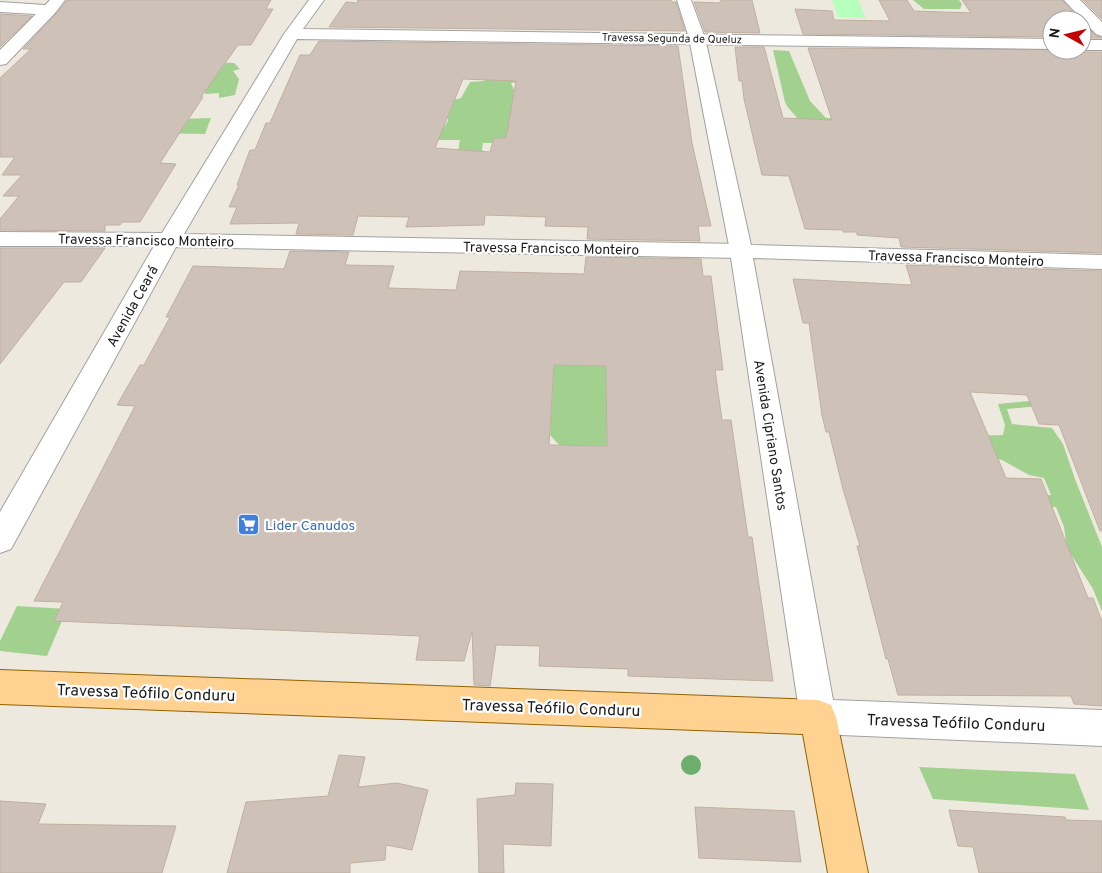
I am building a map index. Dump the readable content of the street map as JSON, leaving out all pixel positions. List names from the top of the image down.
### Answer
{
  "streets": {
    "main road": ["Avenida Cipriano Santos", "Travessa Teófilo Conduru"],
    "street": ["Travessa Segunda de Queluz", "Travessa Francisco Monteiro", "Avenida Ceará"]
  },
  "crossings": [
    ["Travessa Segunda de Queluz", "Avenida Ceará"],
    ["Travessa Segunda de Queluz", "Avenida Cipriano Santos"],
    ["Travessa Francisco Monteiro", "Avenida Ceará"],
    ["Travessa Francisco Monteiro", "Avenida Cipriano Santos"],
    ["Avenida Cipriano Santos", "Travessa Teófilo Conduru"]
  ],
  "places": {
    "supermarket": ["Lider Canudos"]
  },
  "north": "left"
}
